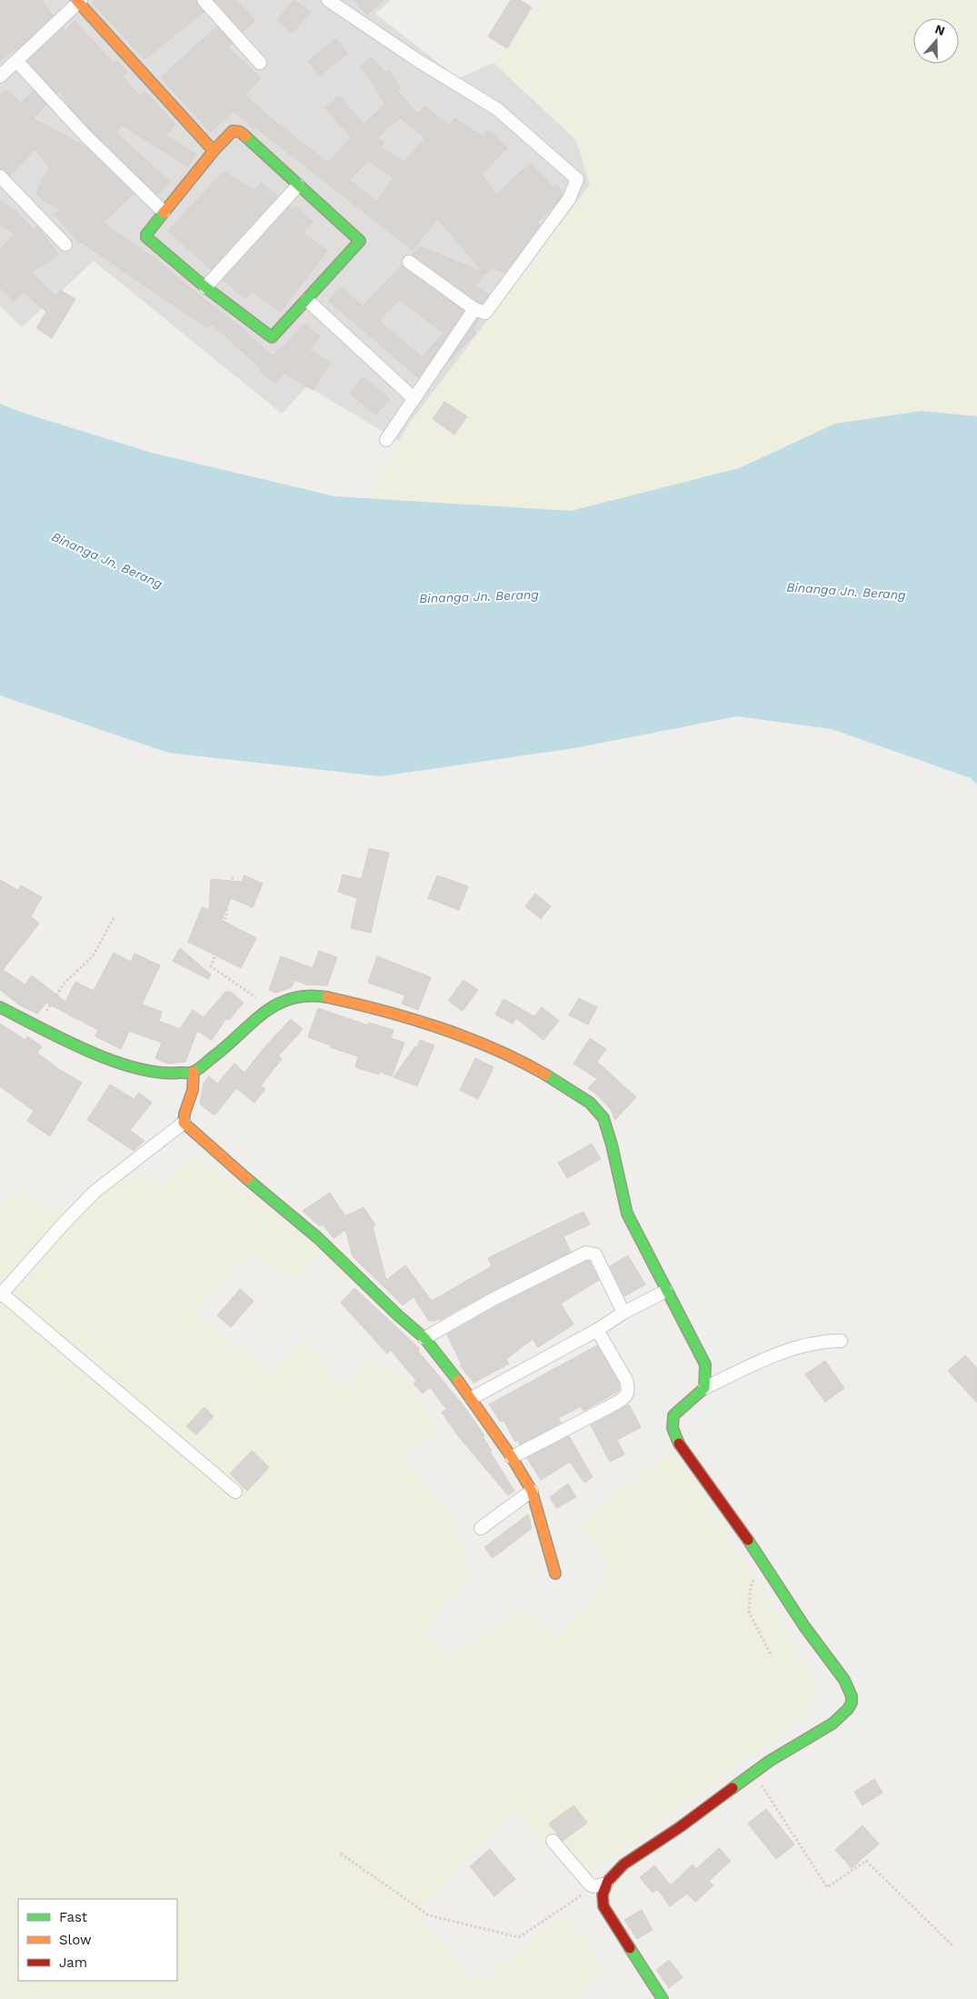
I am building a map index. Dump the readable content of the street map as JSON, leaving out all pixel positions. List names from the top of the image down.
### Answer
{
  "water": ["Binanga Jn. Berang"],
  "legend": ["Fast", "Slow", "Jam"],
  "north": "top"
}
